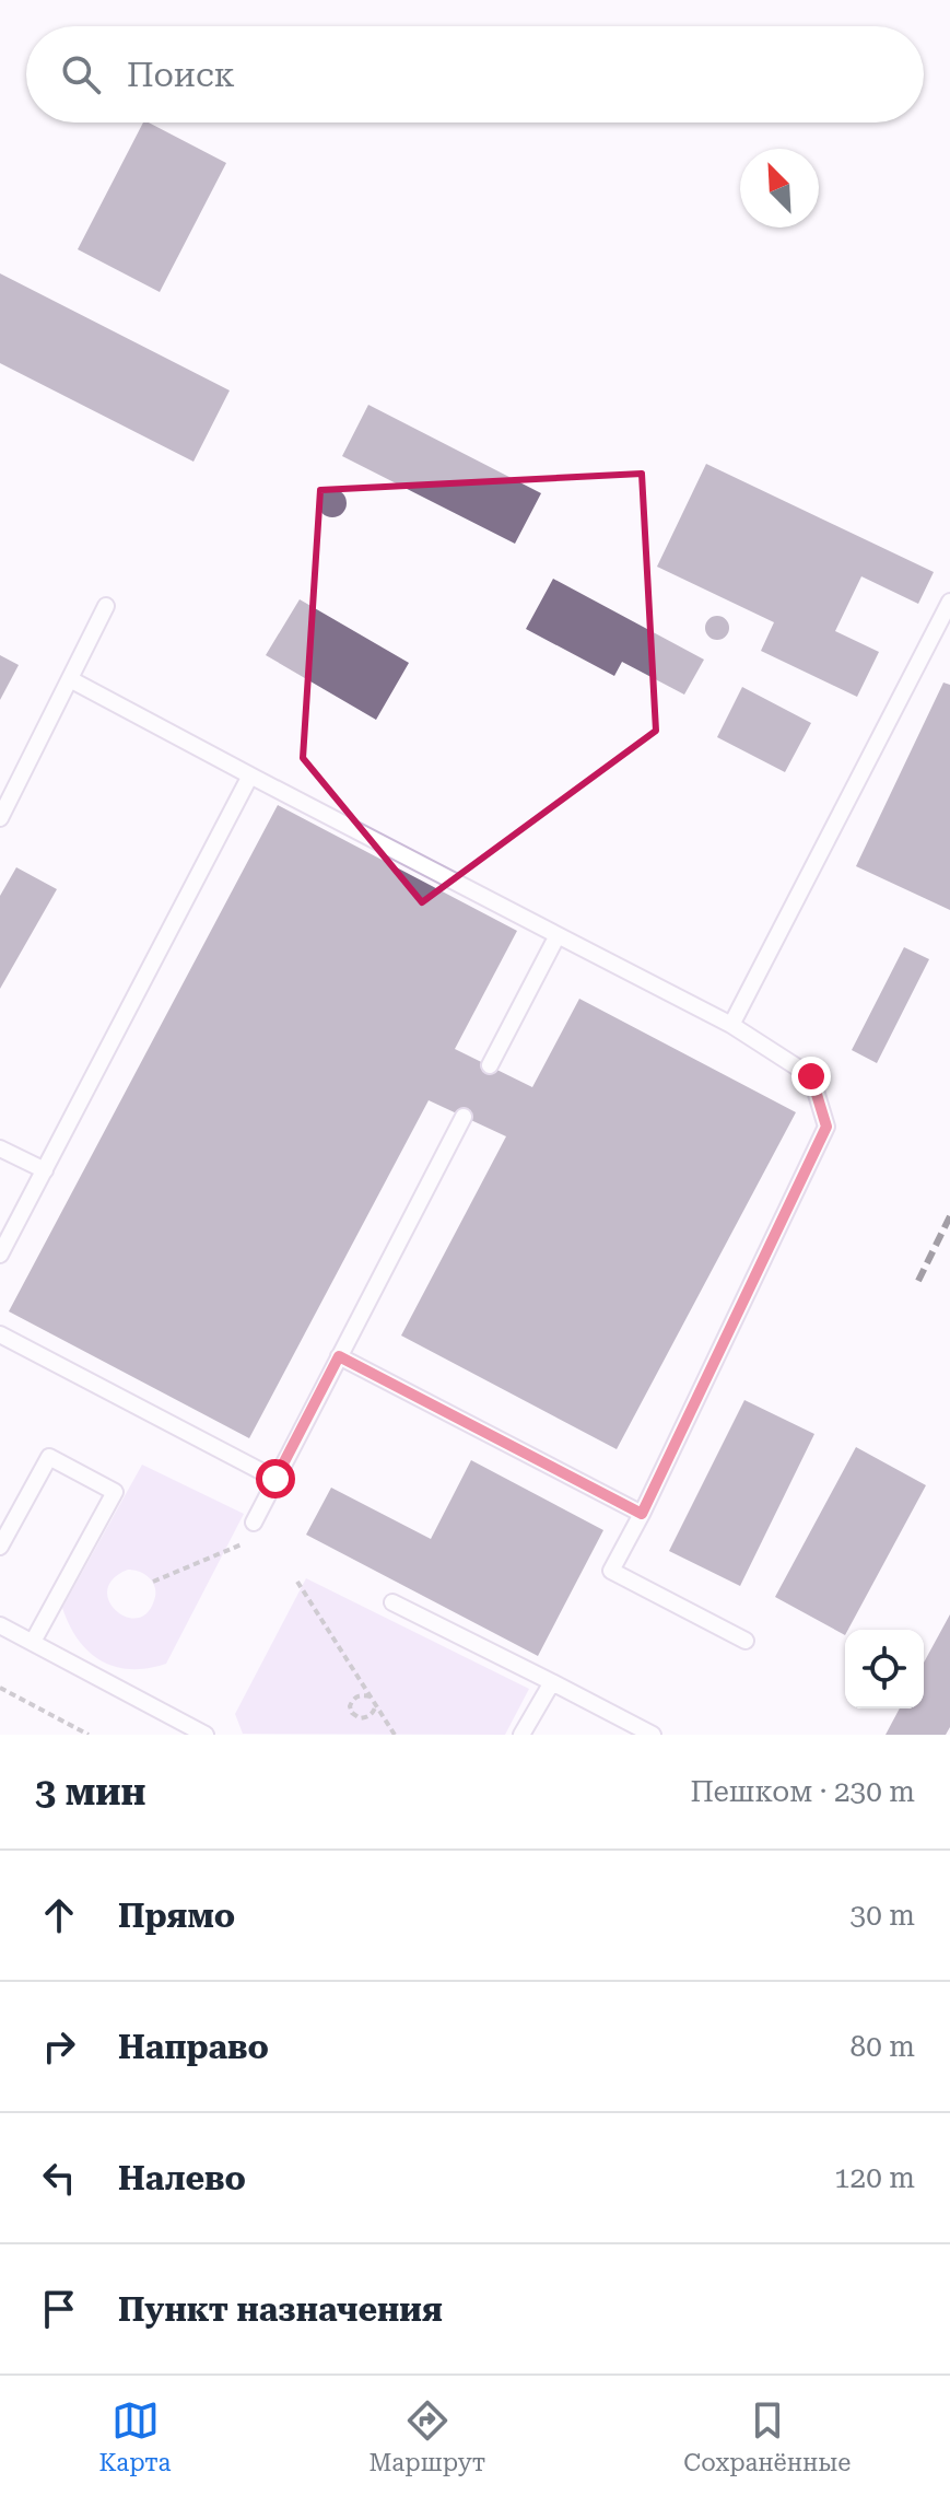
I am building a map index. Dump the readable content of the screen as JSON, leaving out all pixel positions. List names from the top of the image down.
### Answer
{
  "north": "top left",
  "page": {
    "search": "Поиск",
    "heading": ["3 мин", "Пешком · 230 m"],
    "list": [
      ["Прямо", "30 m"],
      ["Направо", "80 m"],
      ["Налево", "120 m"],
      "Пункт назначения"
    ],
    "nav": ["Карта", "Маршрут", "Сохранённые"]
  }
}
